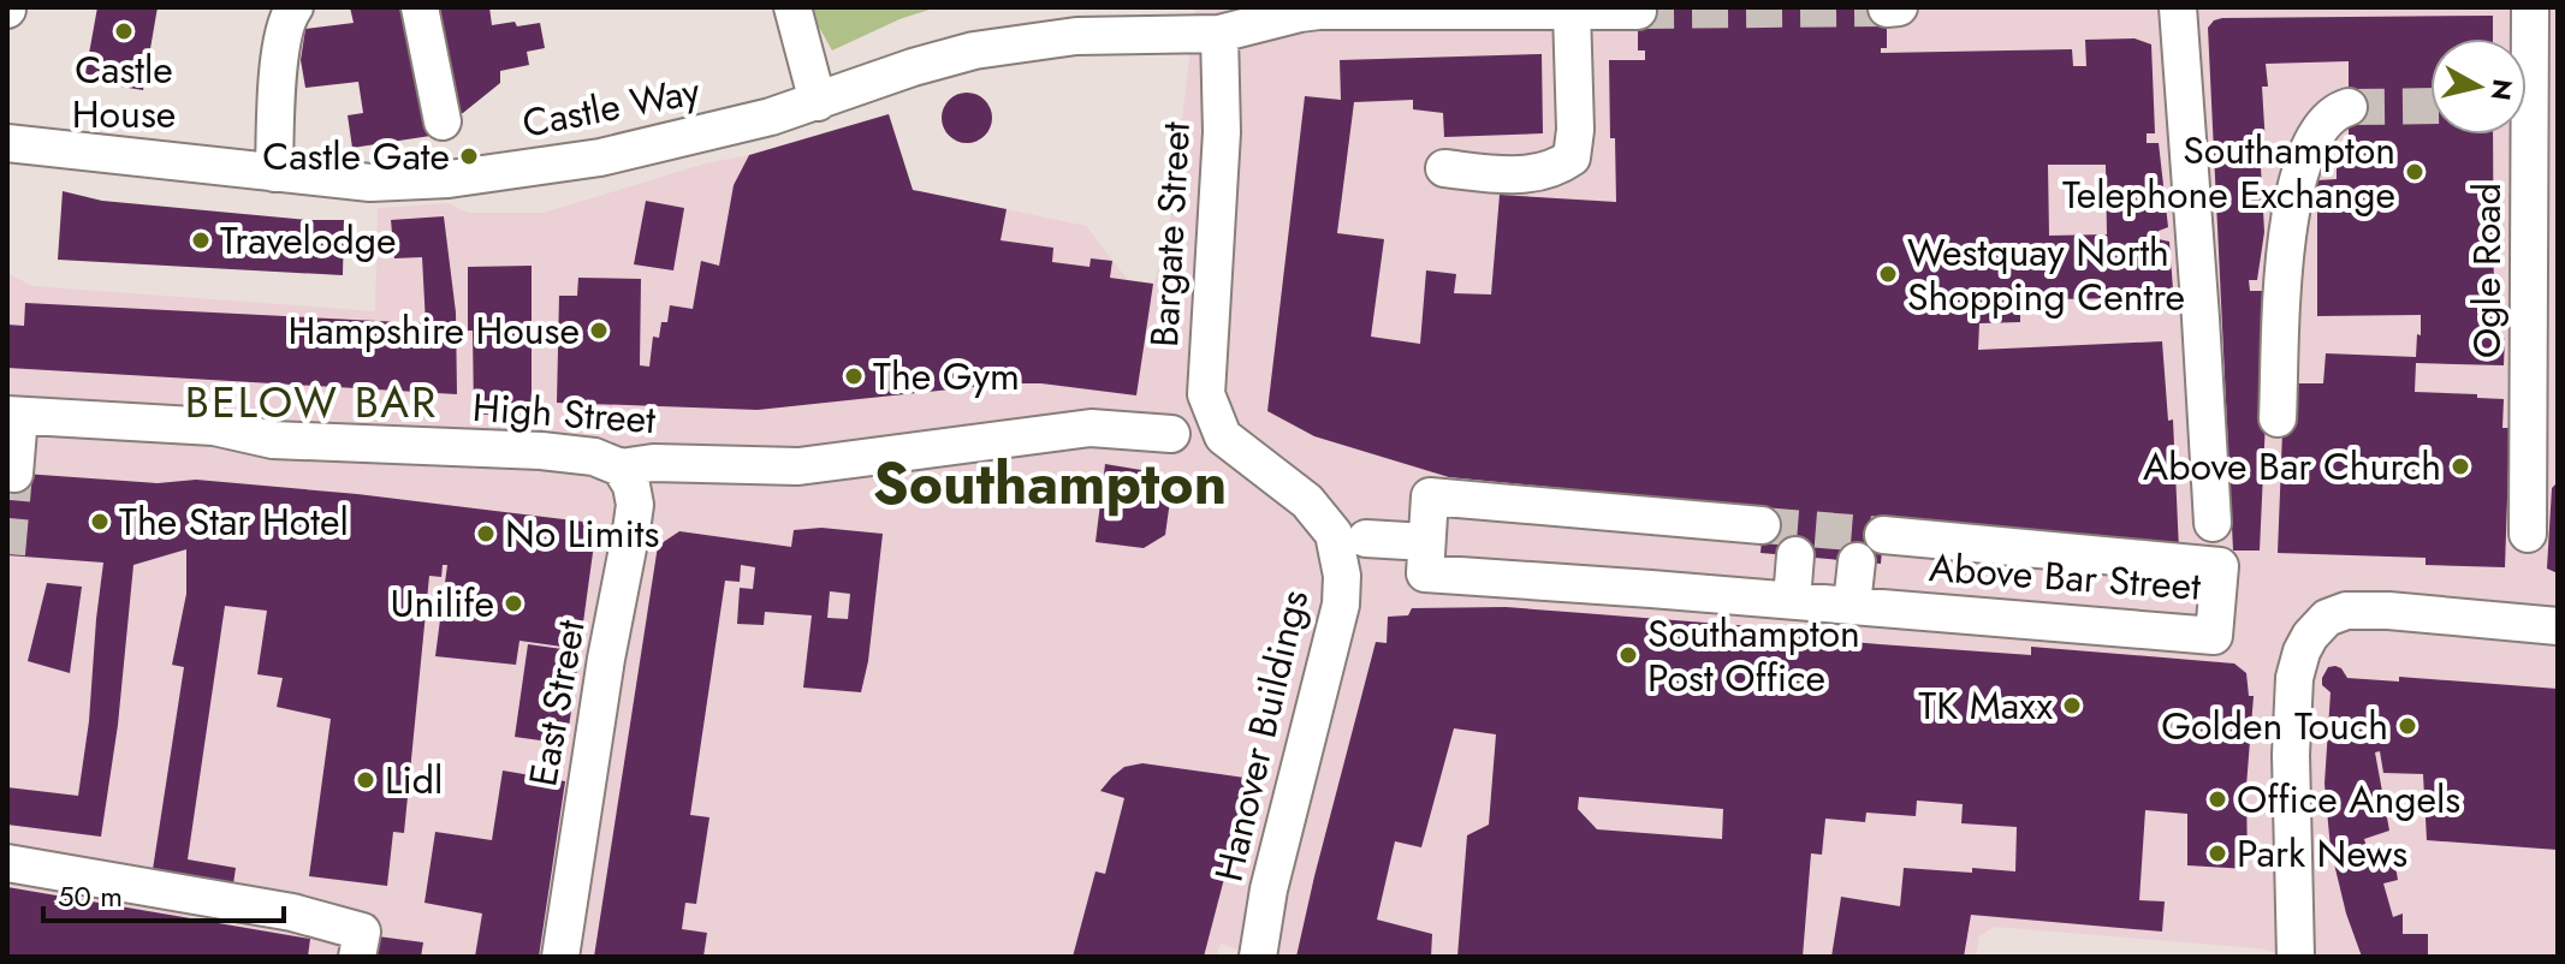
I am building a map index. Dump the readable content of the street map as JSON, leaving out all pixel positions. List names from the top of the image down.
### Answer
{
  "streets": {
    "street": [
      "Castle Way",
      "Bargate Street",
      "Ogle Road",
      "High Street",
      "Above Bar Street",
      "East Street",
      "Hanover Buildings"
    ]
  },
  "crossings": [
    ["Castle Way", "Bargate Street"],
    ["Bargate Street", "Hanover Buildings"],
    ["High Street", "East Street"]
  ],
  "districts": ["BELOW BAR", "Southampton"],
  "places": [
    "Castle House",
    "Castle Gate",
    "Southampton Telephone Exchange",
    "Travelodge",
    "Westquay North Shopping Centre",
    "Hampshire House",
    "The Gym",
    "Above Bar Church",
    "The Star Hotel",
    "No Limits",
    "Unilife",
    "Southampton Post Office",
    "TK Maxx",
    "Golden Touch",
    "Lidl",
    "Office Angels",
    "Park News"
  ],
  "scale_bar": "50 m",
  "north": "right"
}
